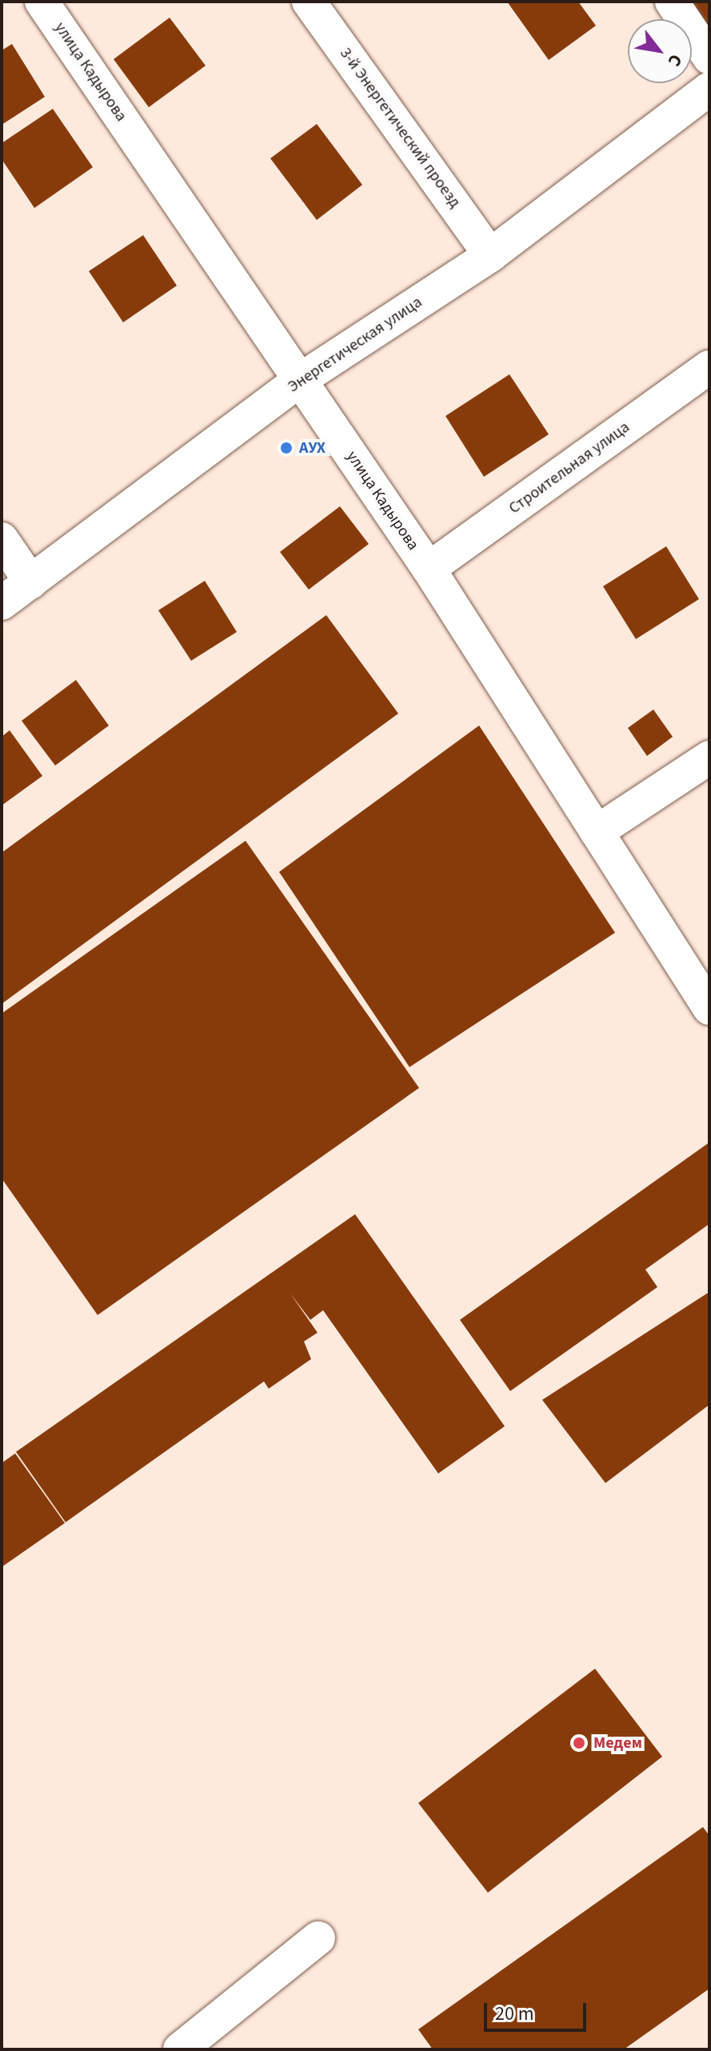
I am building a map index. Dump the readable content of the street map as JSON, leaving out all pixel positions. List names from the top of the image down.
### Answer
{
  "streets": {
    "street": [
      "улица Кадырова",
      "3-й Энергетический проезд",
      "Энергетическая улица",
      "Строительная улица"
    ]
  },
  "crossings": [
    ["улица Кадырова", "Энергетическая улица"],
    ["улица Кадырова", "Строительная улица"],
    ["3-й Энергетический проезд", "Энергетическая улица"]
  ],
  "places": ["АУХ", "Медем"],
  "scale_bar": "20 m",
  "north": "bottom right"
}
